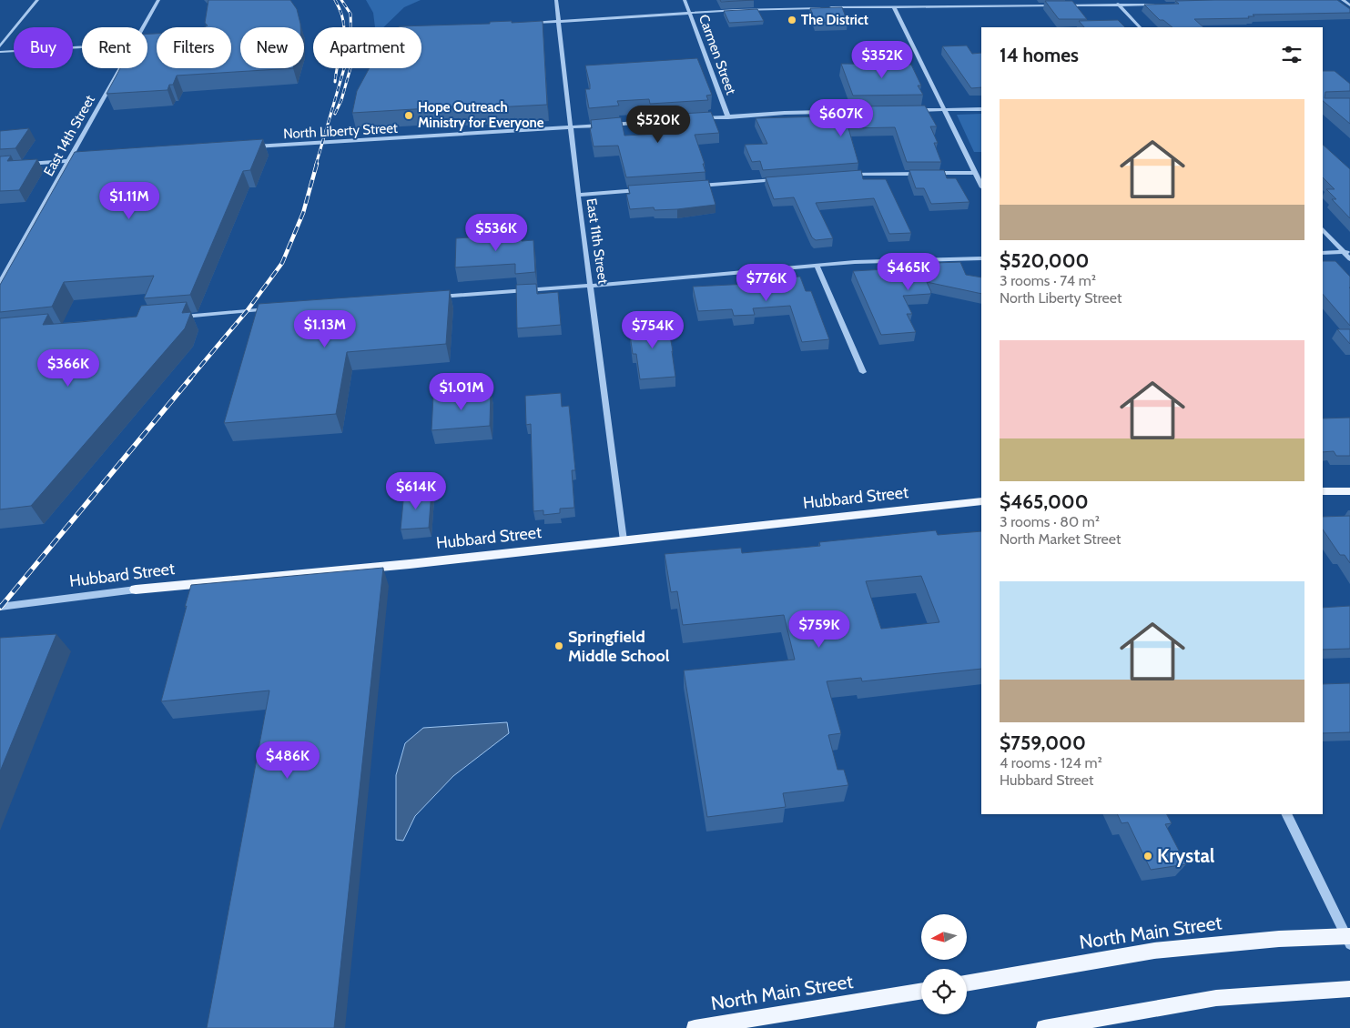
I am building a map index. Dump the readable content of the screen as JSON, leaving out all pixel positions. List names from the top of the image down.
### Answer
{
  "streets": {
    "main road": ["Hubbard Street", "North Main Street"],
    "street": [
      "Carmen Street",
      "North Liberty Street",
      "East 14th Street",
      "East 11th Street"
    ]
  },
  "crossings": [
    ["North Liberty Street", "East 11th Street"],
    ["East 11th Street", "Hubbard Street"]
  ],
  "places": [
    "The District",
    "Hope Outreach Ministry for Everyone",
    "Springfield Middle School",
    "Krystal"
  ],
  "north": "left",
  "page": {
    "chip": [
      "Buy",
      "Rent",
      "Filters",
      "New",
      "Apartment"
    ],
    "heading": "14 homes",
    "price": [
      "$352K",
      "$607K",
      "$520K",
      "$1.11M",
      "$536K",
      "$465K",
      "$776K",
      "$1.13M",
      "$754K",
      "$366K",
      "$1.01M",
      "$614K",
      "$759K",
      "$486K"
    ],
    "list": [
      {
        "name": "$520,000",
        "note": "3 rooms · 74 m² · North Liberty Street"
      },
      {
        "name": "$465,000",
        "note": "3 rooms · 80 m² · North Market Street"
      },
      {
        "name": "$759,000",
        "note": "4 rooms · 124 m² · Hubbard Street"
      }
    ]
  }
}
